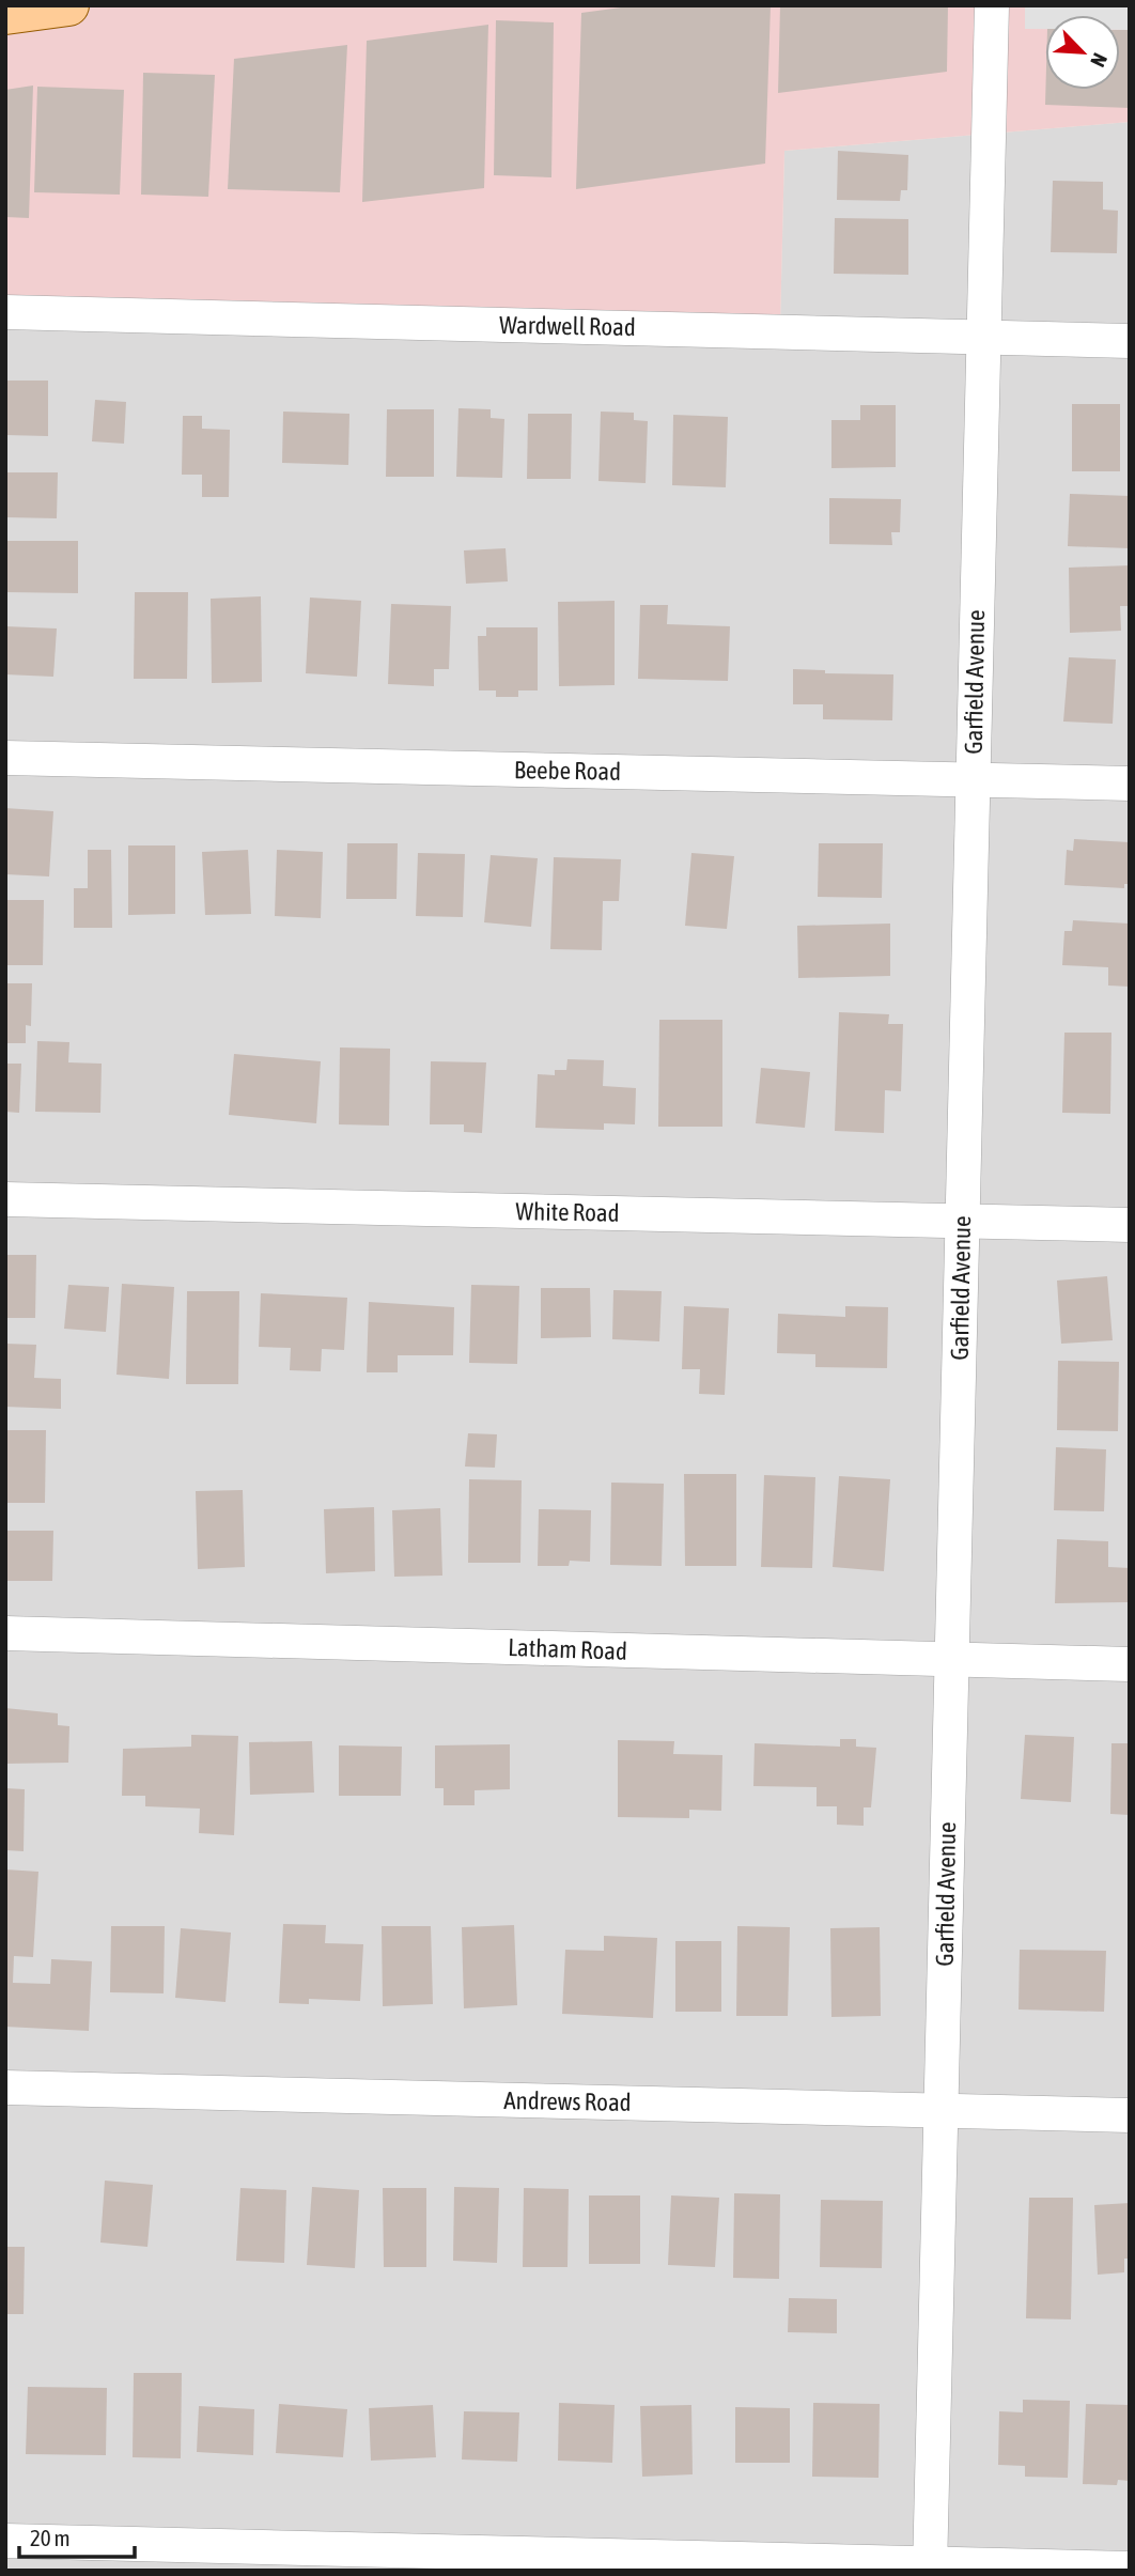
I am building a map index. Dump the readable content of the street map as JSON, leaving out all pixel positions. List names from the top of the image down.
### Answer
{
  "streets": {
    "street": [
      "Wardwell Road",
      "Garfield Avenue",
      "Beebe Road",
      "White Road",
      "Latham Road",
      "Andrews Road"
    ]
  },
  "crossings": [
    ["Wardwell Road", "Garfield Avenue"],
    ["Garfield Avenue", "Beebe Road"],
    ["Garfield Avenue", "White Road"],
    ["Garfield Avenue", "Latham Road"],
    ["Garfield Avenue", "Andrews Road"]
  ],
  "scale_bar": "20 m",
  "north": "bottom right"
}
